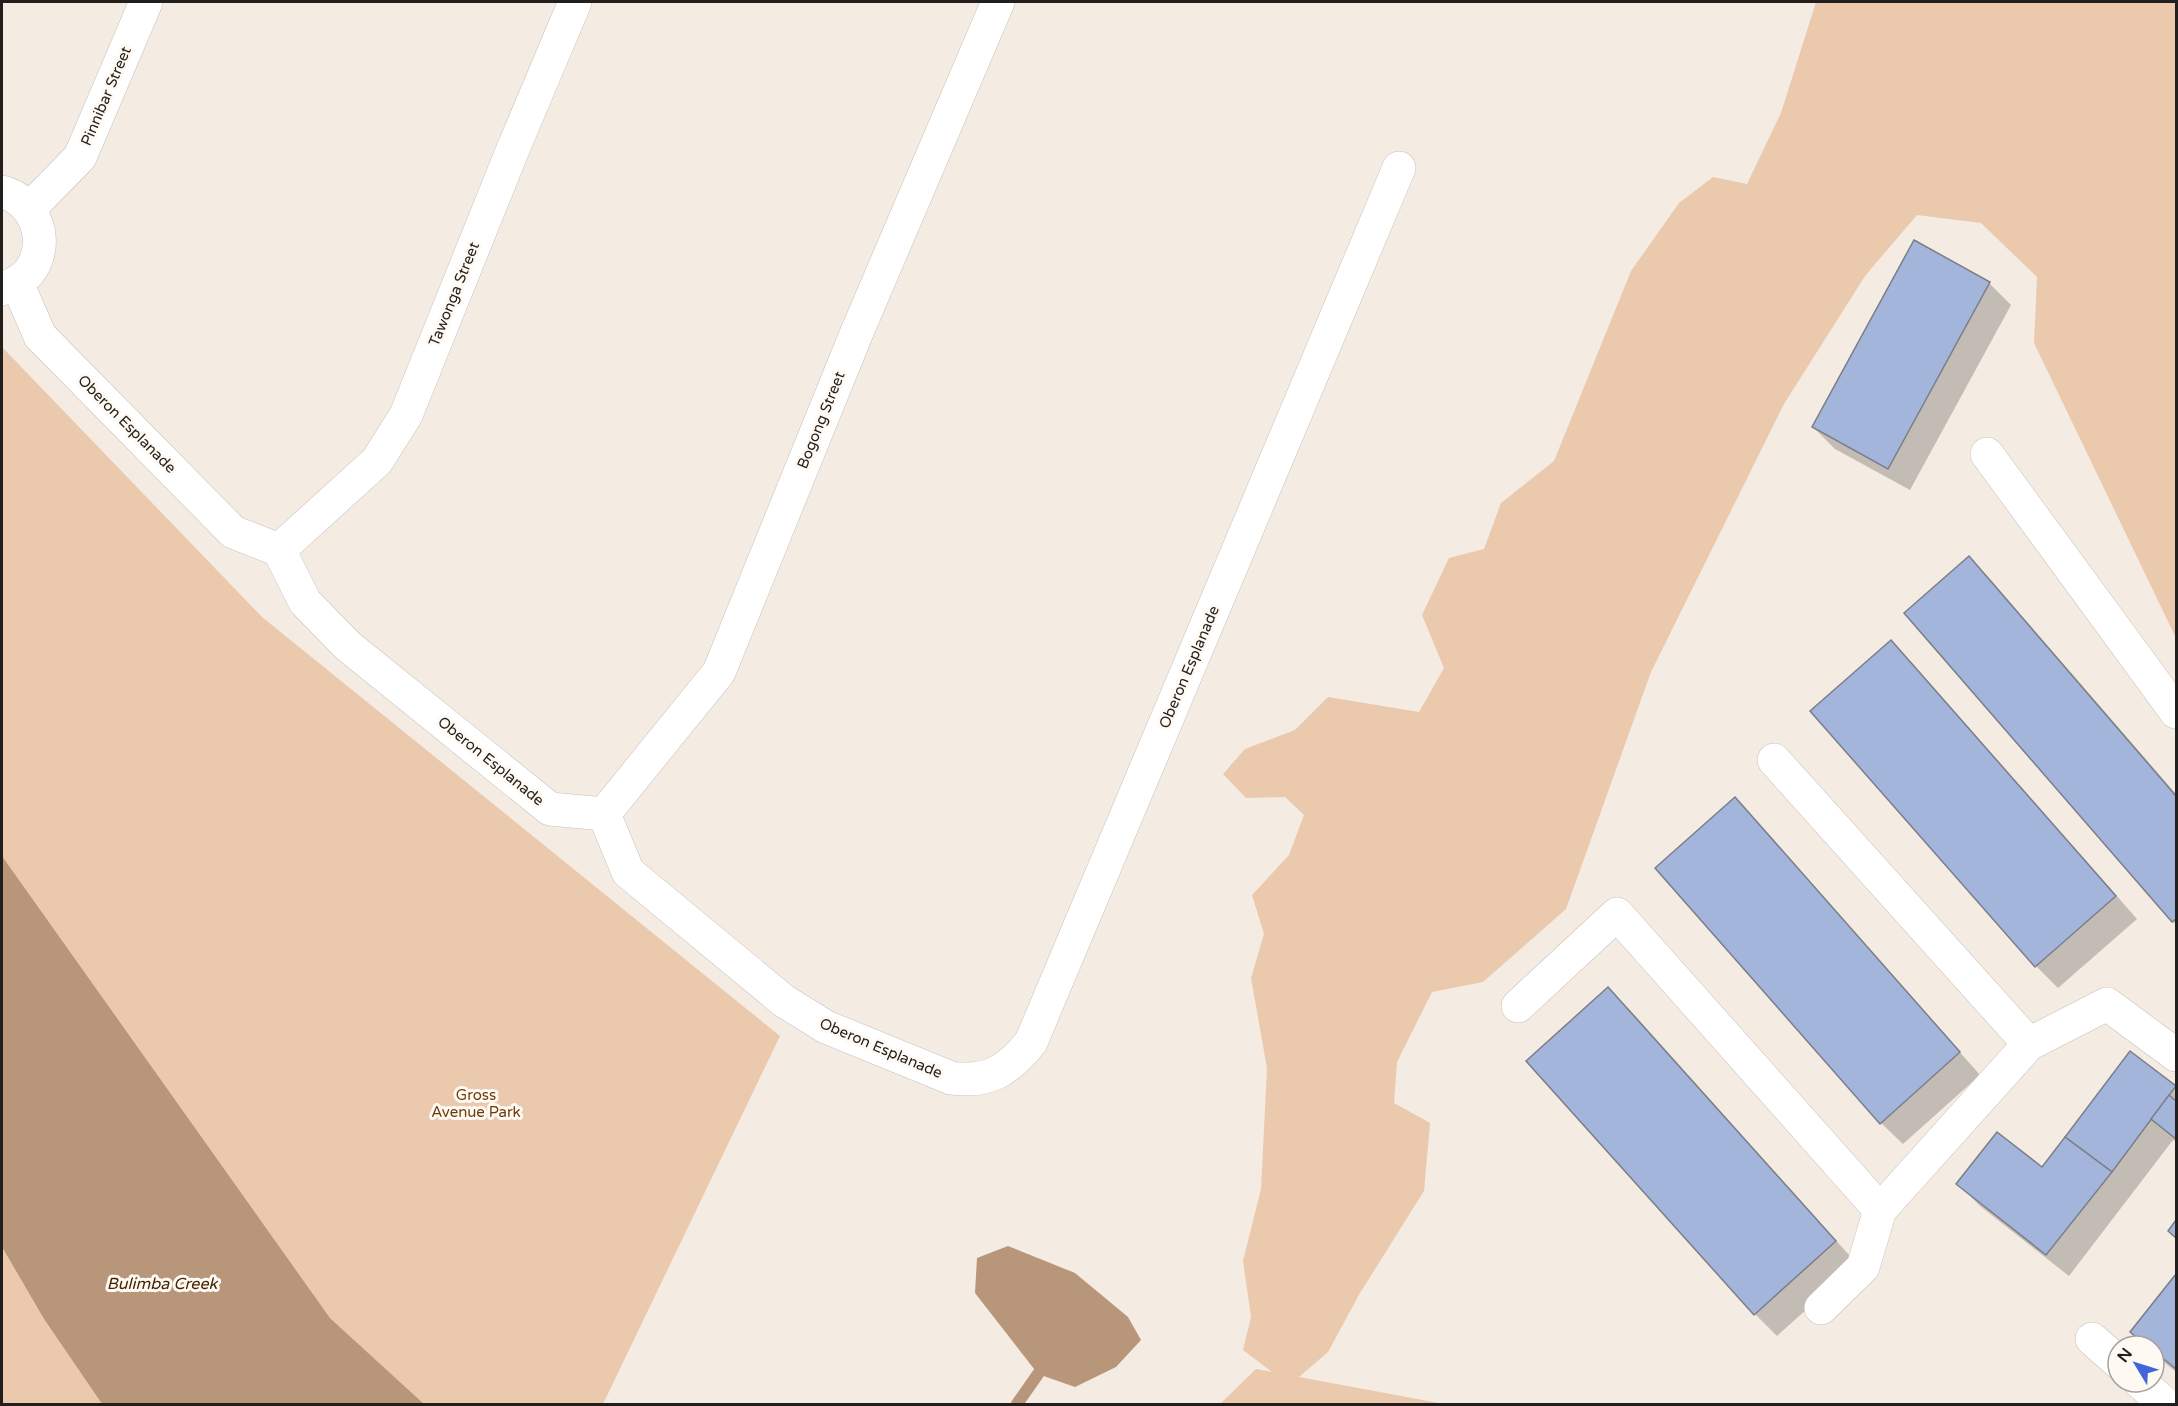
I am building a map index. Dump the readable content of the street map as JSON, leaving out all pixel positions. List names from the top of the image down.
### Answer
{
  "streets": {
    "street": [
      "Pinnibar Street",
      "Tawonga Street",
      "Bogong Street",
      "Oberon Esplanade"
    ]
  },
  "crossings": [
    ["Pinnibar Street", "Oberon Esplanade"],
    ["Tawonga Street", "Oberon Esplanade"],
    ["Bogong Street", "Oberon Esplanade"]
  ],
  "water": ["Bulimba Creek"],
  "parks": ["Gross Avenue Park"],
  "north": "top left"
}
